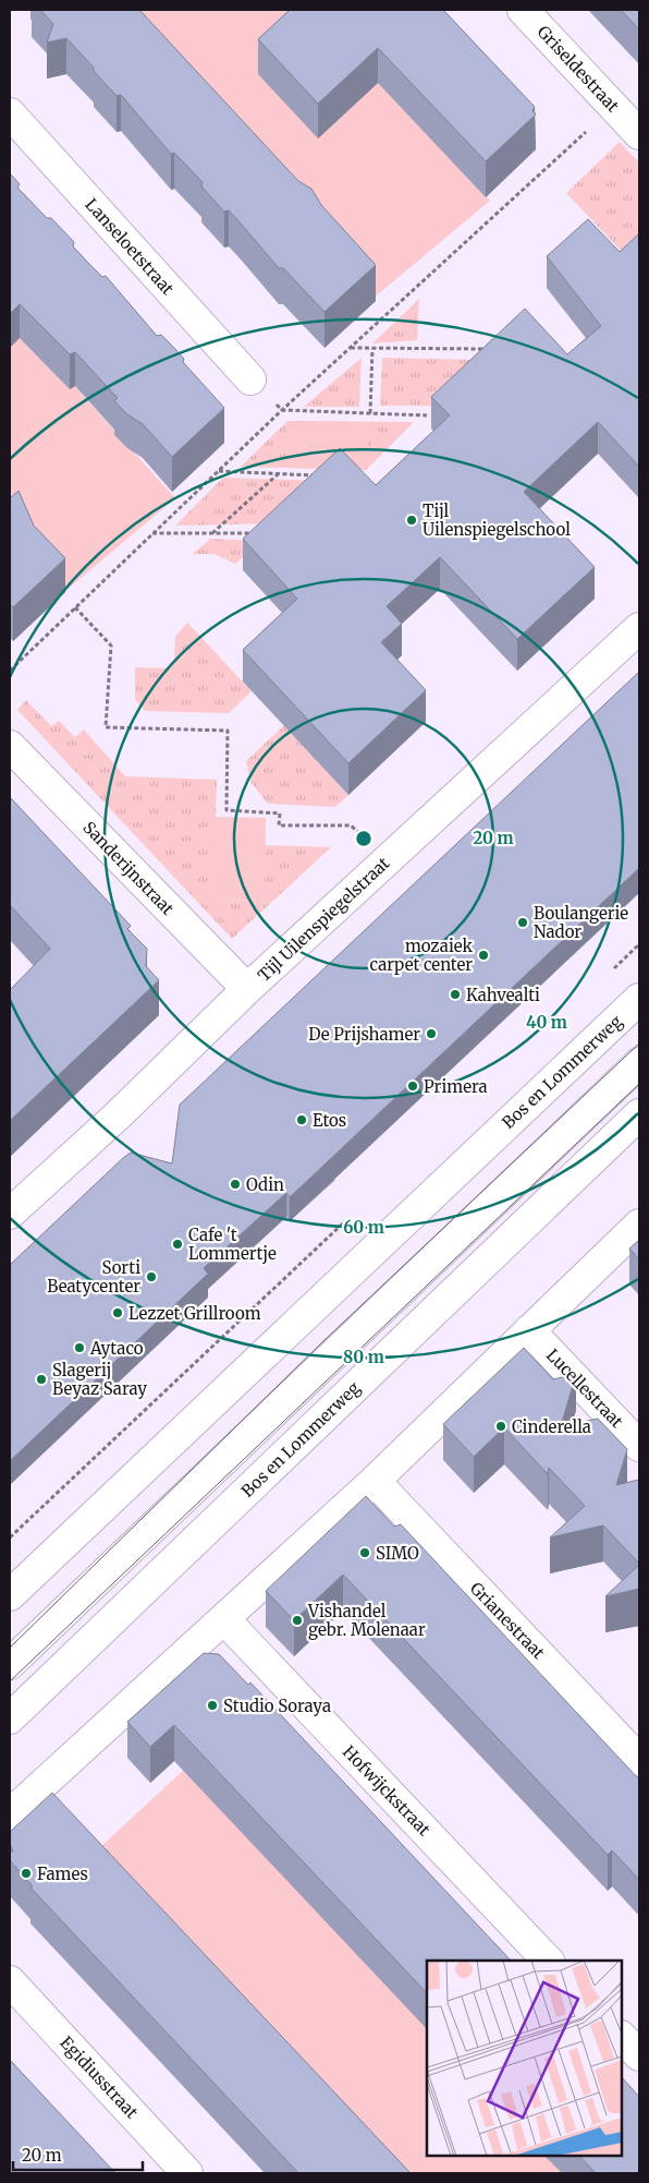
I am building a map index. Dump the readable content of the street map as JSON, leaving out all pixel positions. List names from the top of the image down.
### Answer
{
  "streets": {
    "street": [
      "Griseldestraat",
      "Lanseloetstraat",
      "Sanderijnstraat",
      "Tijl Uilenspiegelstraat",
      "Bos en Lommerweg",
      "Lucellestraat",
      "Grianestraat",
      "Hofwijckstraat",
      "Egidiusstraat"
    ]
  },
  "crossings": [
    ["Sanderijnstraat", "Tijl Uilenspiegelstraat"]
  ],
  "places": [
    "Tijl Uilenspiegelschool",
    "Boulangerie Nador",
    "mozaiek carpet center",
    "Kahvealti",
    "De Prijshamer",
    "Primera",
    "Etos",
    "Odin",
    "Cafe 't Lommertje",
    "Sorti Beatycenter",
    "Lezzet Grillroom",
    "Aytaco",
    "Slagerij Beyaz Saray",
    "Cinderella",
    "SIMO",
    "Vishandel gebr. Molenaar",
    "Studio Soraya",
    "Fames"
  ],
  "scale_bar": "20 m",
  "rings": [
    "20 m",
    "40 m",
    "60 m",
    "80 m"
  ]
}
